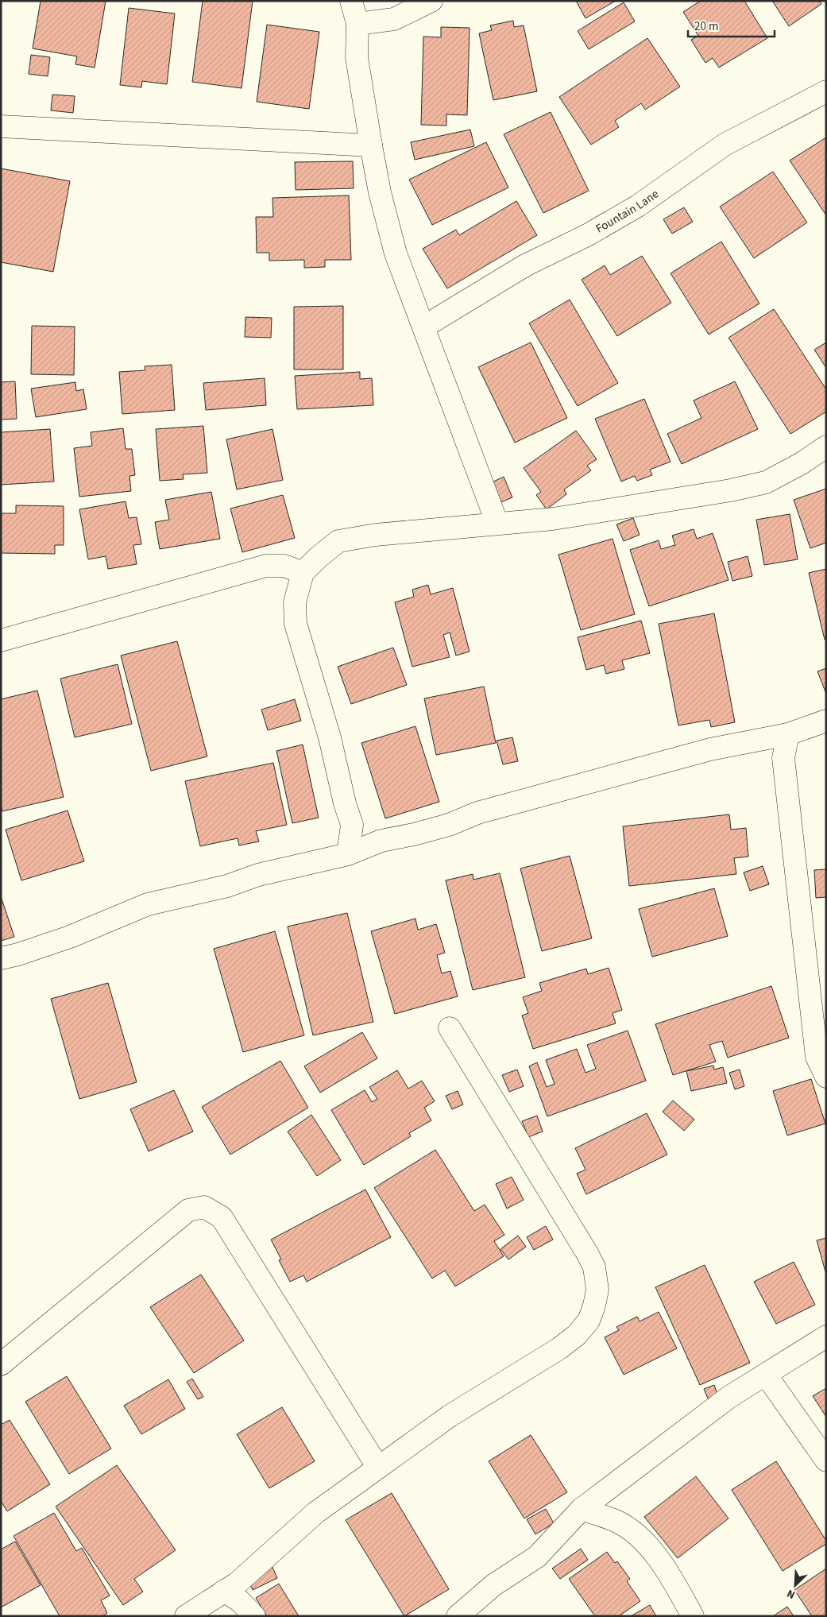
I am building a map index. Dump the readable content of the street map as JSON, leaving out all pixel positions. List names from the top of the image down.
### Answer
{
  "streets": {
    "street": ["Fountain Lane"]
  },
  "scale_bar": "20 m",
  "north": "bottom left"
}
